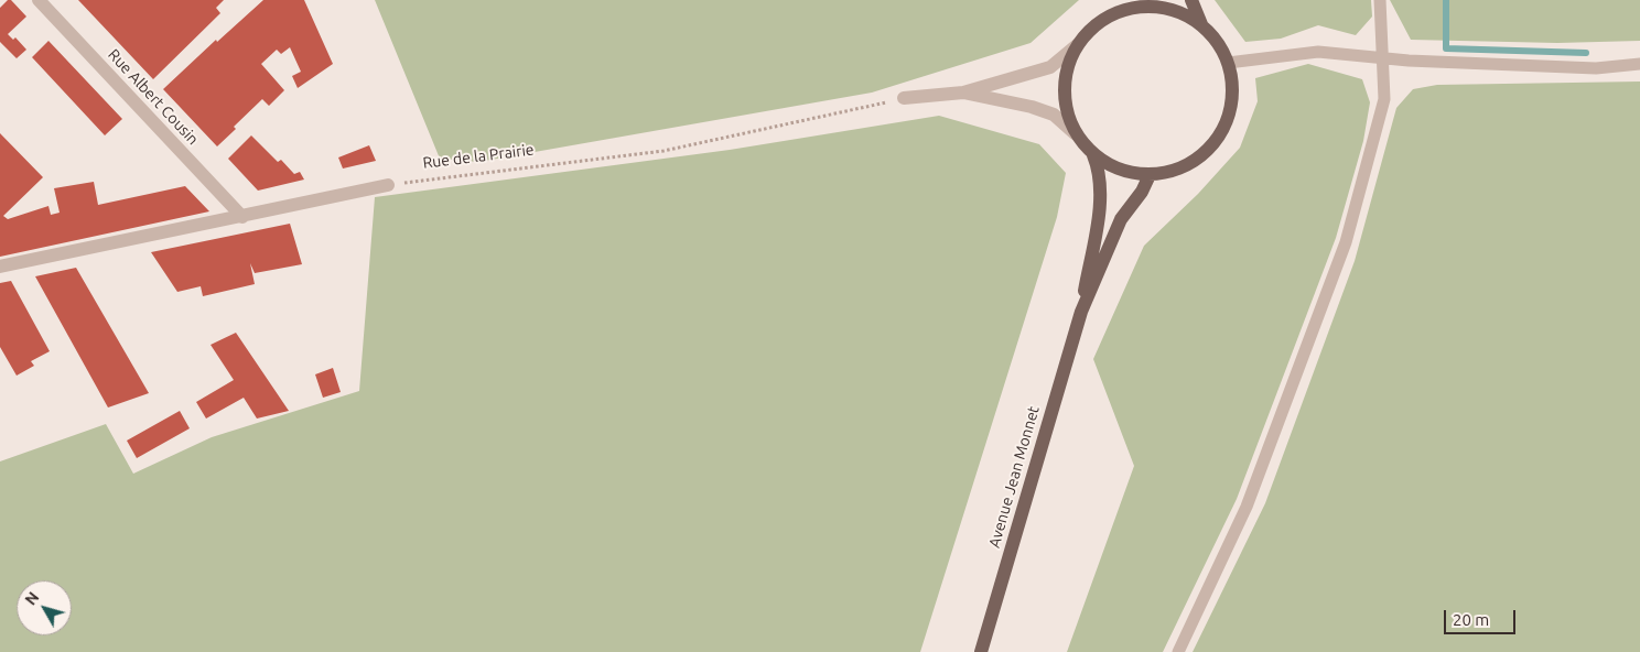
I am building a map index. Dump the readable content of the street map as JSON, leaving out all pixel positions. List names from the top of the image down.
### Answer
{
  "streets": {
    "main road": ["Avenue Jean Monnet"],
    "street": ["Rue Albert Cousin"],
    "path": ["Rue de la Prairie"]
  },
  "scale_bar": "20 m",
  "north": "top left"
}
